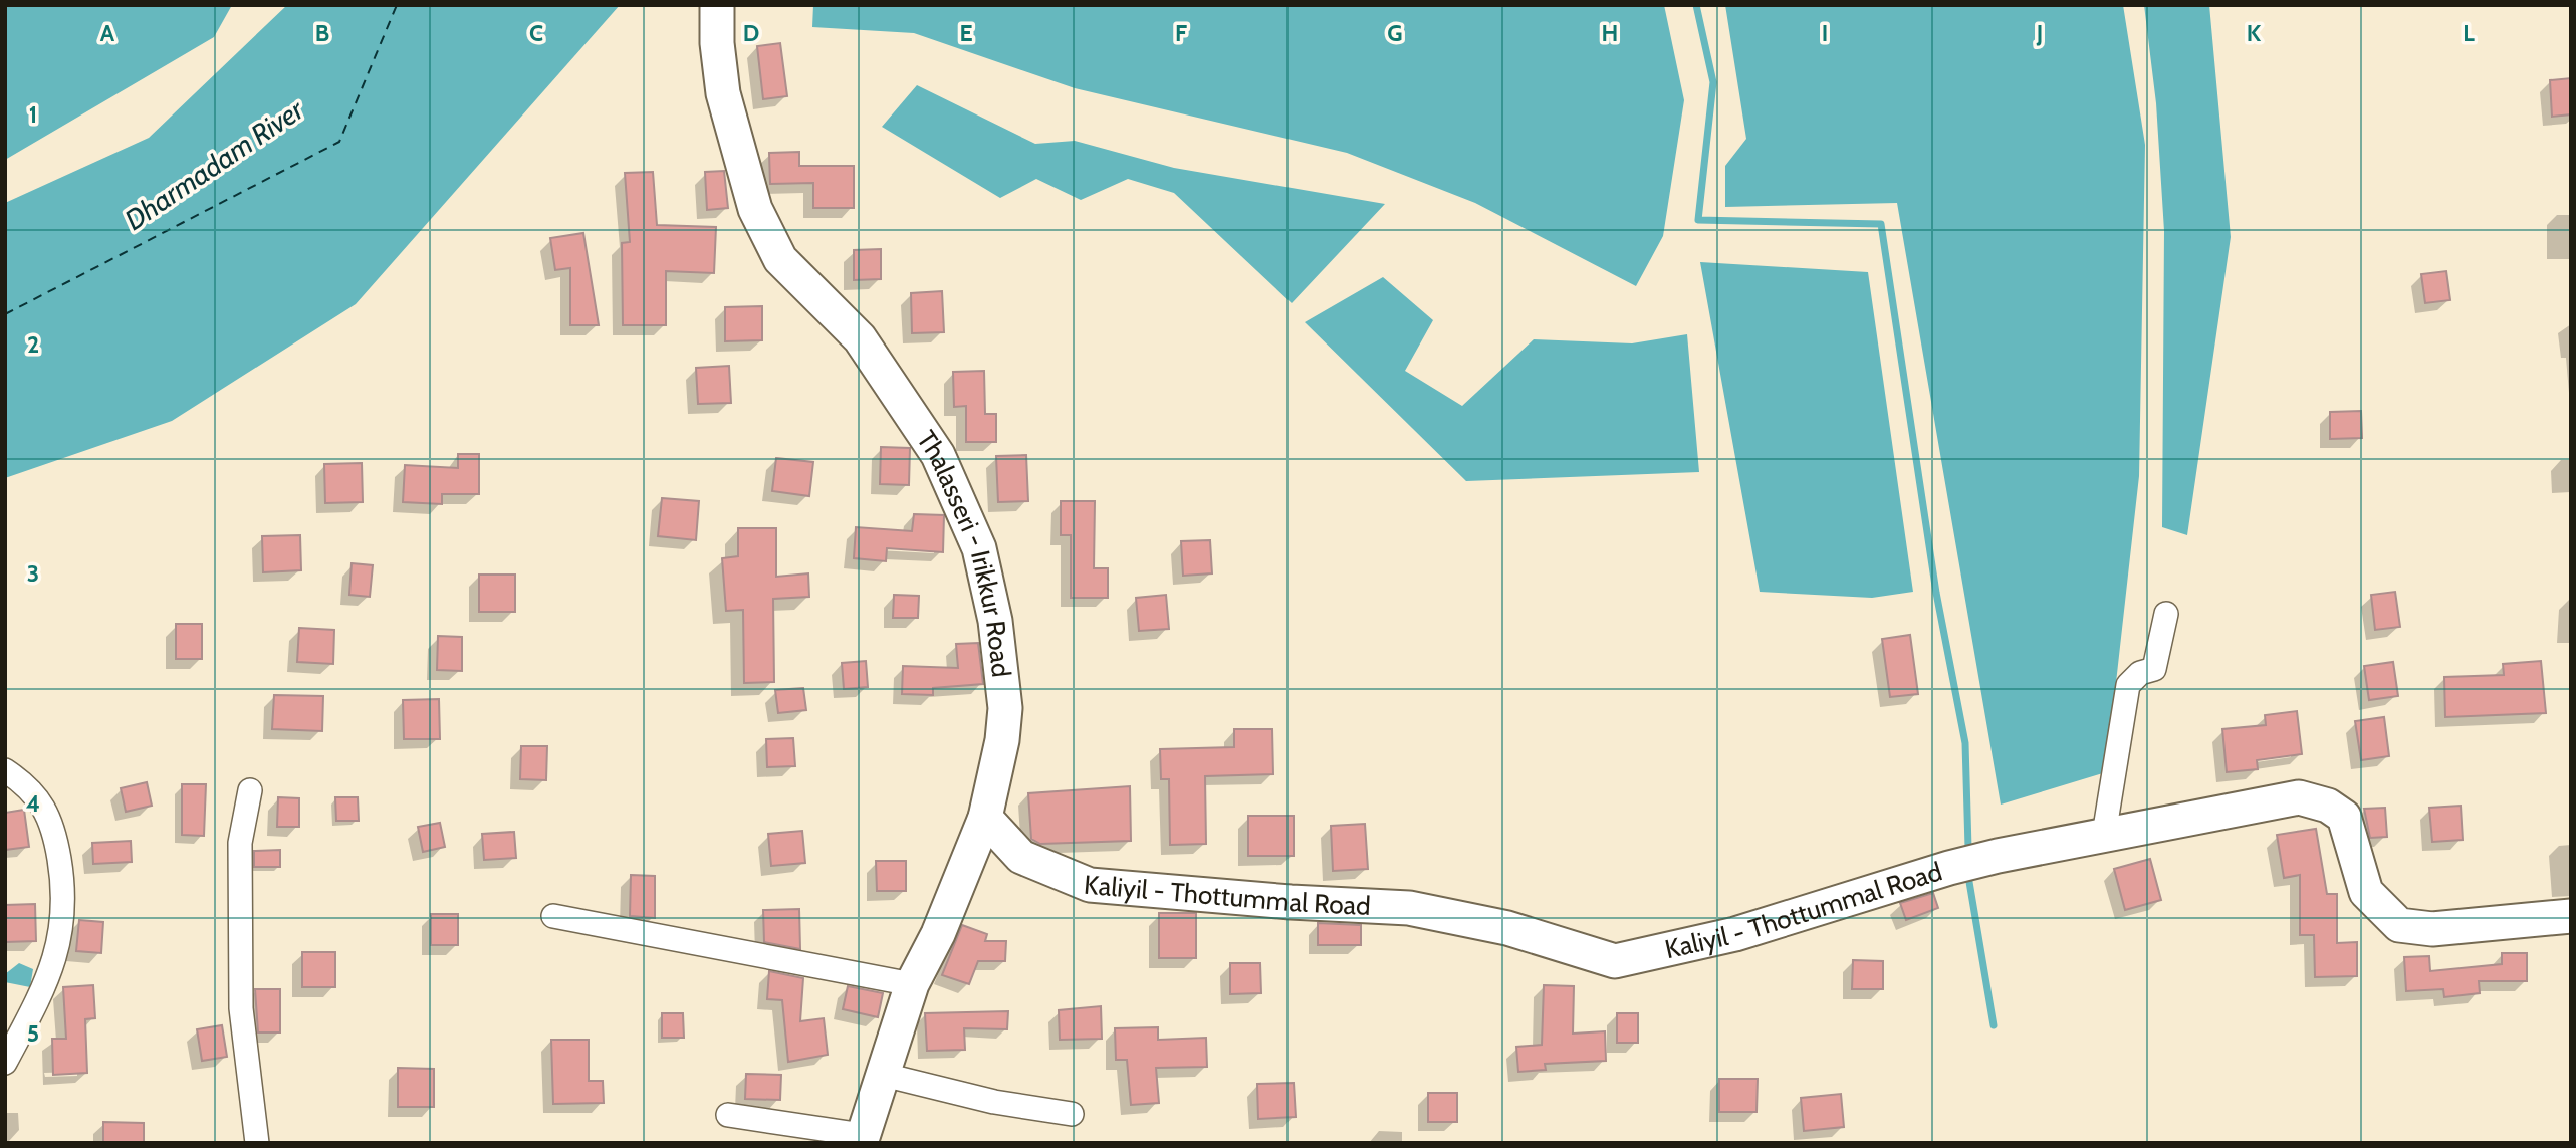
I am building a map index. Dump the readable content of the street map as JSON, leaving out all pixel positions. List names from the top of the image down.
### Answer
{
  "streets": {
    "main road": ["Thalasseri - Irikkur Road", "Kaliyil - Thottummal Road"]
  },
  "crossings": [
    ["Thalasseri - Irikkur Road", "Kaliyil - Thottummal Road"]
  ],
  "water": ["Dharmadam River"],
  "grid": {
    "columns": [
      "A",
      "B",
      "C",
      "D",
      "E",
      "F",
      "G",
      "H",
      "I",
      "J",
      "K",
      "L"
    ],
    "rows": [
      "1",
      "2",
      "3",
      "4",
      "5"
    ]
  }
}
